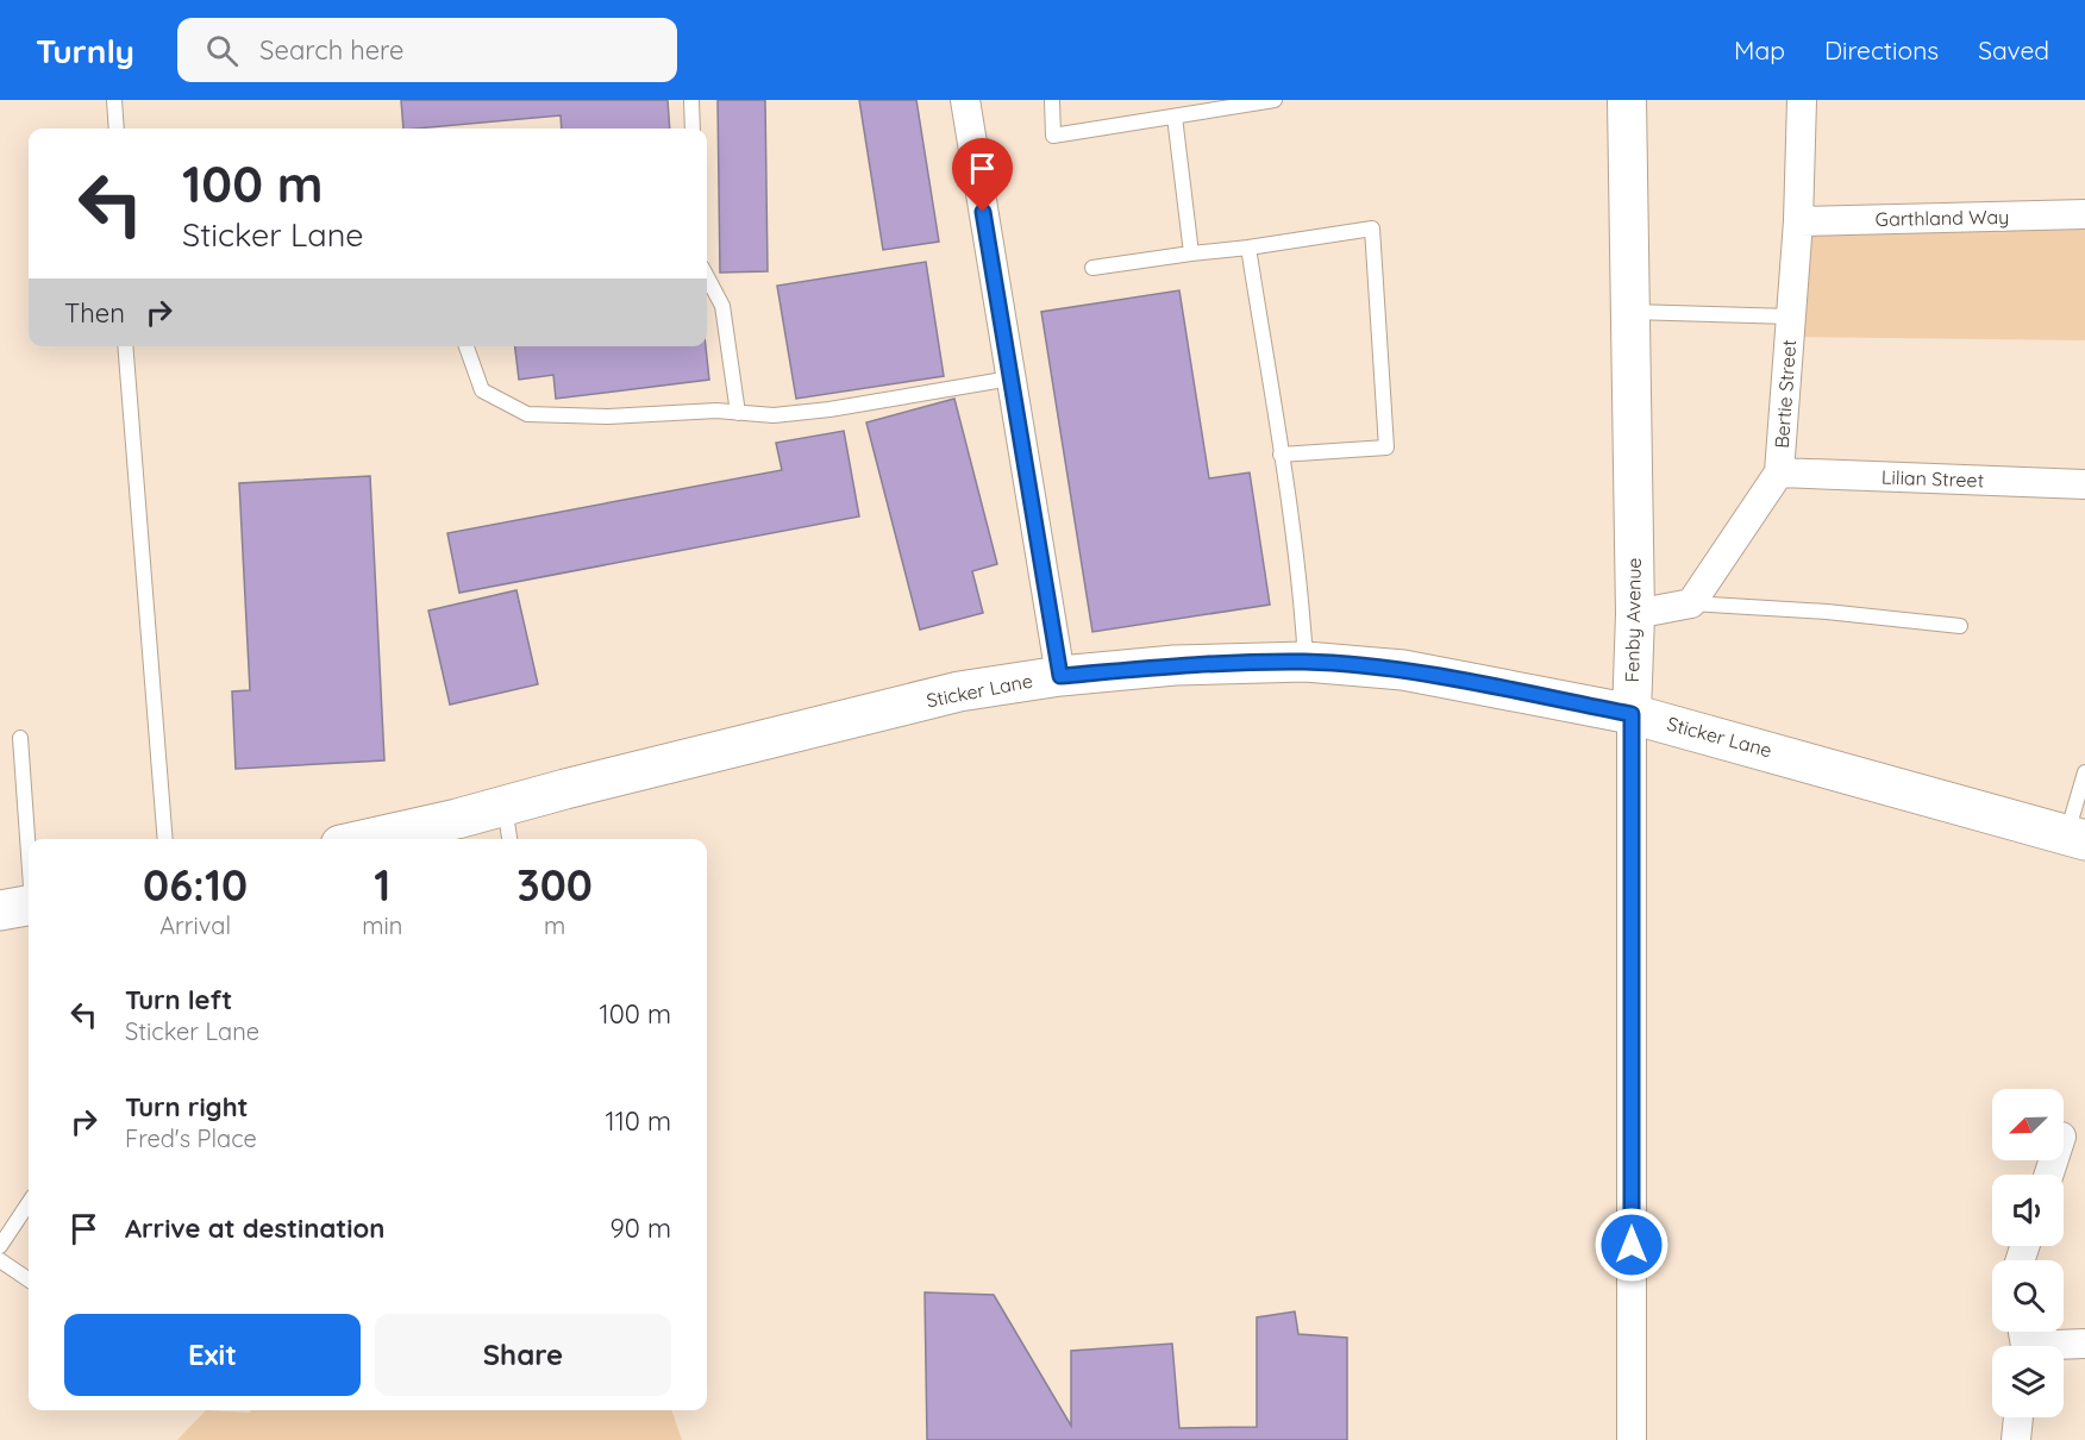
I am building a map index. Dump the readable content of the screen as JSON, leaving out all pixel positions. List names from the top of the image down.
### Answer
{
  "streets": {
    "highway": ["Sticker Lane"],
    "street": [
      "Garthland Way",
      "Bertie Street",
      "Lilian Street",
      "Fenby Avenue"
    ]
  },
  "crossings": [
    ["Garthland Way", "Bertie Street"],
    ["Bertie Street", "Lilian Street"],
    ["Fenby Avenue", "Sticker Lane"]
  ],
  "north": "bottom left",
  "page": {
    "header": "Turnly",
    "search": "Search here",
    "nav": ["Map", "Directions", "Saved"],
    "turn": ["100 m", "Sticker Lane"],
    "then": "Then",
    "eta": [
      "06:10",
      "Arrival",
      "1",
      "min",
      "300",
      "m"
    ],
    "list": [
      {
        "name": "Turn left",
        "note": "Sticker Lane",
        "value": "100 m"
      },
      {
        "name": "Turn right",
        "note": "Fred's Place",
        "value": "110 m"
      },
      {
        "name": "Arrive at destination",
        "value": "90 m"
      }
    ],
    "buttons": ["Exit", "Share"]
  }
}
